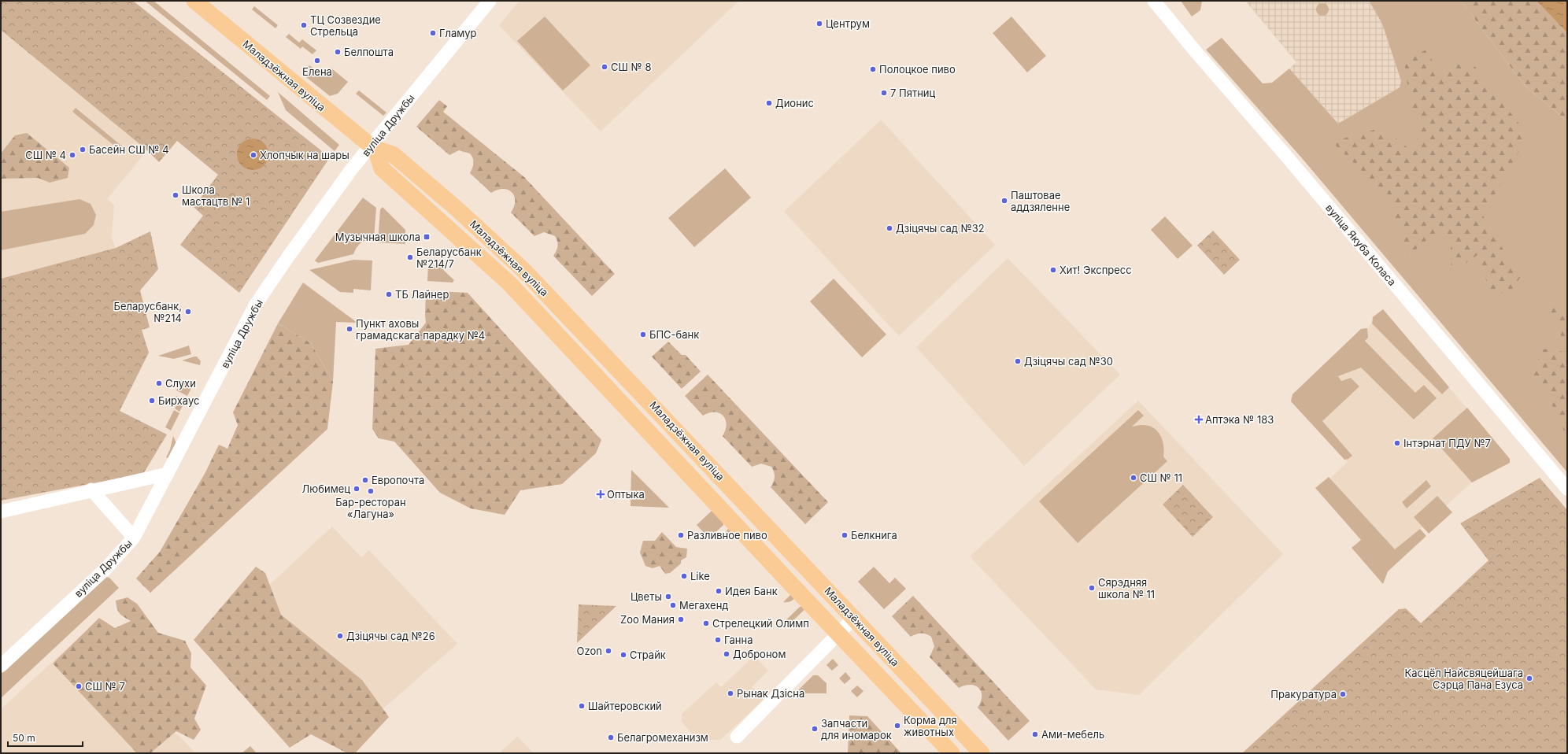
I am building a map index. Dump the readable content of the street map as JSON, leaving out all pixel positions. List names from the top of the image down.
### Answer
{
  "streets": {
    "main road": ["Маладзёжная вуліца"],
    "street": ["вуліца Дружбы", "вуліца Якуба Коласа"]
  },
  "crossings": [
    ["Маладзёжная вуліца", "вуліца Дружбы"]
  ],
  "places": {
    "other": [
      "Центрум",
      "ТЦ Созвездие Стрельца",
      "Гламур",
      "Белпошта",
      "Елена",
      "СШ № 8",
      "Полоцкое пиво",
      "7 Пятниц",
      "Дионис",
      "Басейн СШ № 4",
      "СШ № 4",
      "Хлопчык на шары",
      "Школа мастацтв № 1",
      "Паштовае аддзяленне",
      "Дзіцячы сад №32",
      "Беларусбанк №214/7",
      "Хит! Экспресс",
      "ТБ Лайнер",
      "Беларусбанк, №214",
      "Пункт аховы грамадскага парадку №4",
      "БПС-банк",
      "Дзіцячы сад №30",
      "Слухи",
      "Бирхаус",
      "Інтэрнат ПДУ №7",
      "СШ № 11",
      "Европочта",
      "Любимец",
      "Бар-ресторан «Лагуна»",
      "Разливное пиво",
      "Белкнига",
      "Like",
      "Сярэдняя школа № 11",
      "Идея Банк",
      "Цветы",
      "Мегахенд",
      "Zoo Мания",
      "Стрелецкий Олимп",
      "Дзіцячы сад №26",
      "Ганна",
      "Ozon",
      "Доброном",
      "Страйк",
      "Касцёл Найсвяцейшага Сэрца Пана Езуса",
      "СШ № 7",
      "Рынак Дзісна",
      "Пракуратура",
      "Шайтеровский",
      "Корма для животных",
      "Запчасти для иномарок",
      "Ами-мебель",
      "Белагромеханизм"
    ],
    "transit": ["Музычная школа"],
    "health": ["Аптэка № 183", "Оптыка"]
  },
  "scale_bar": "50 m"
}
